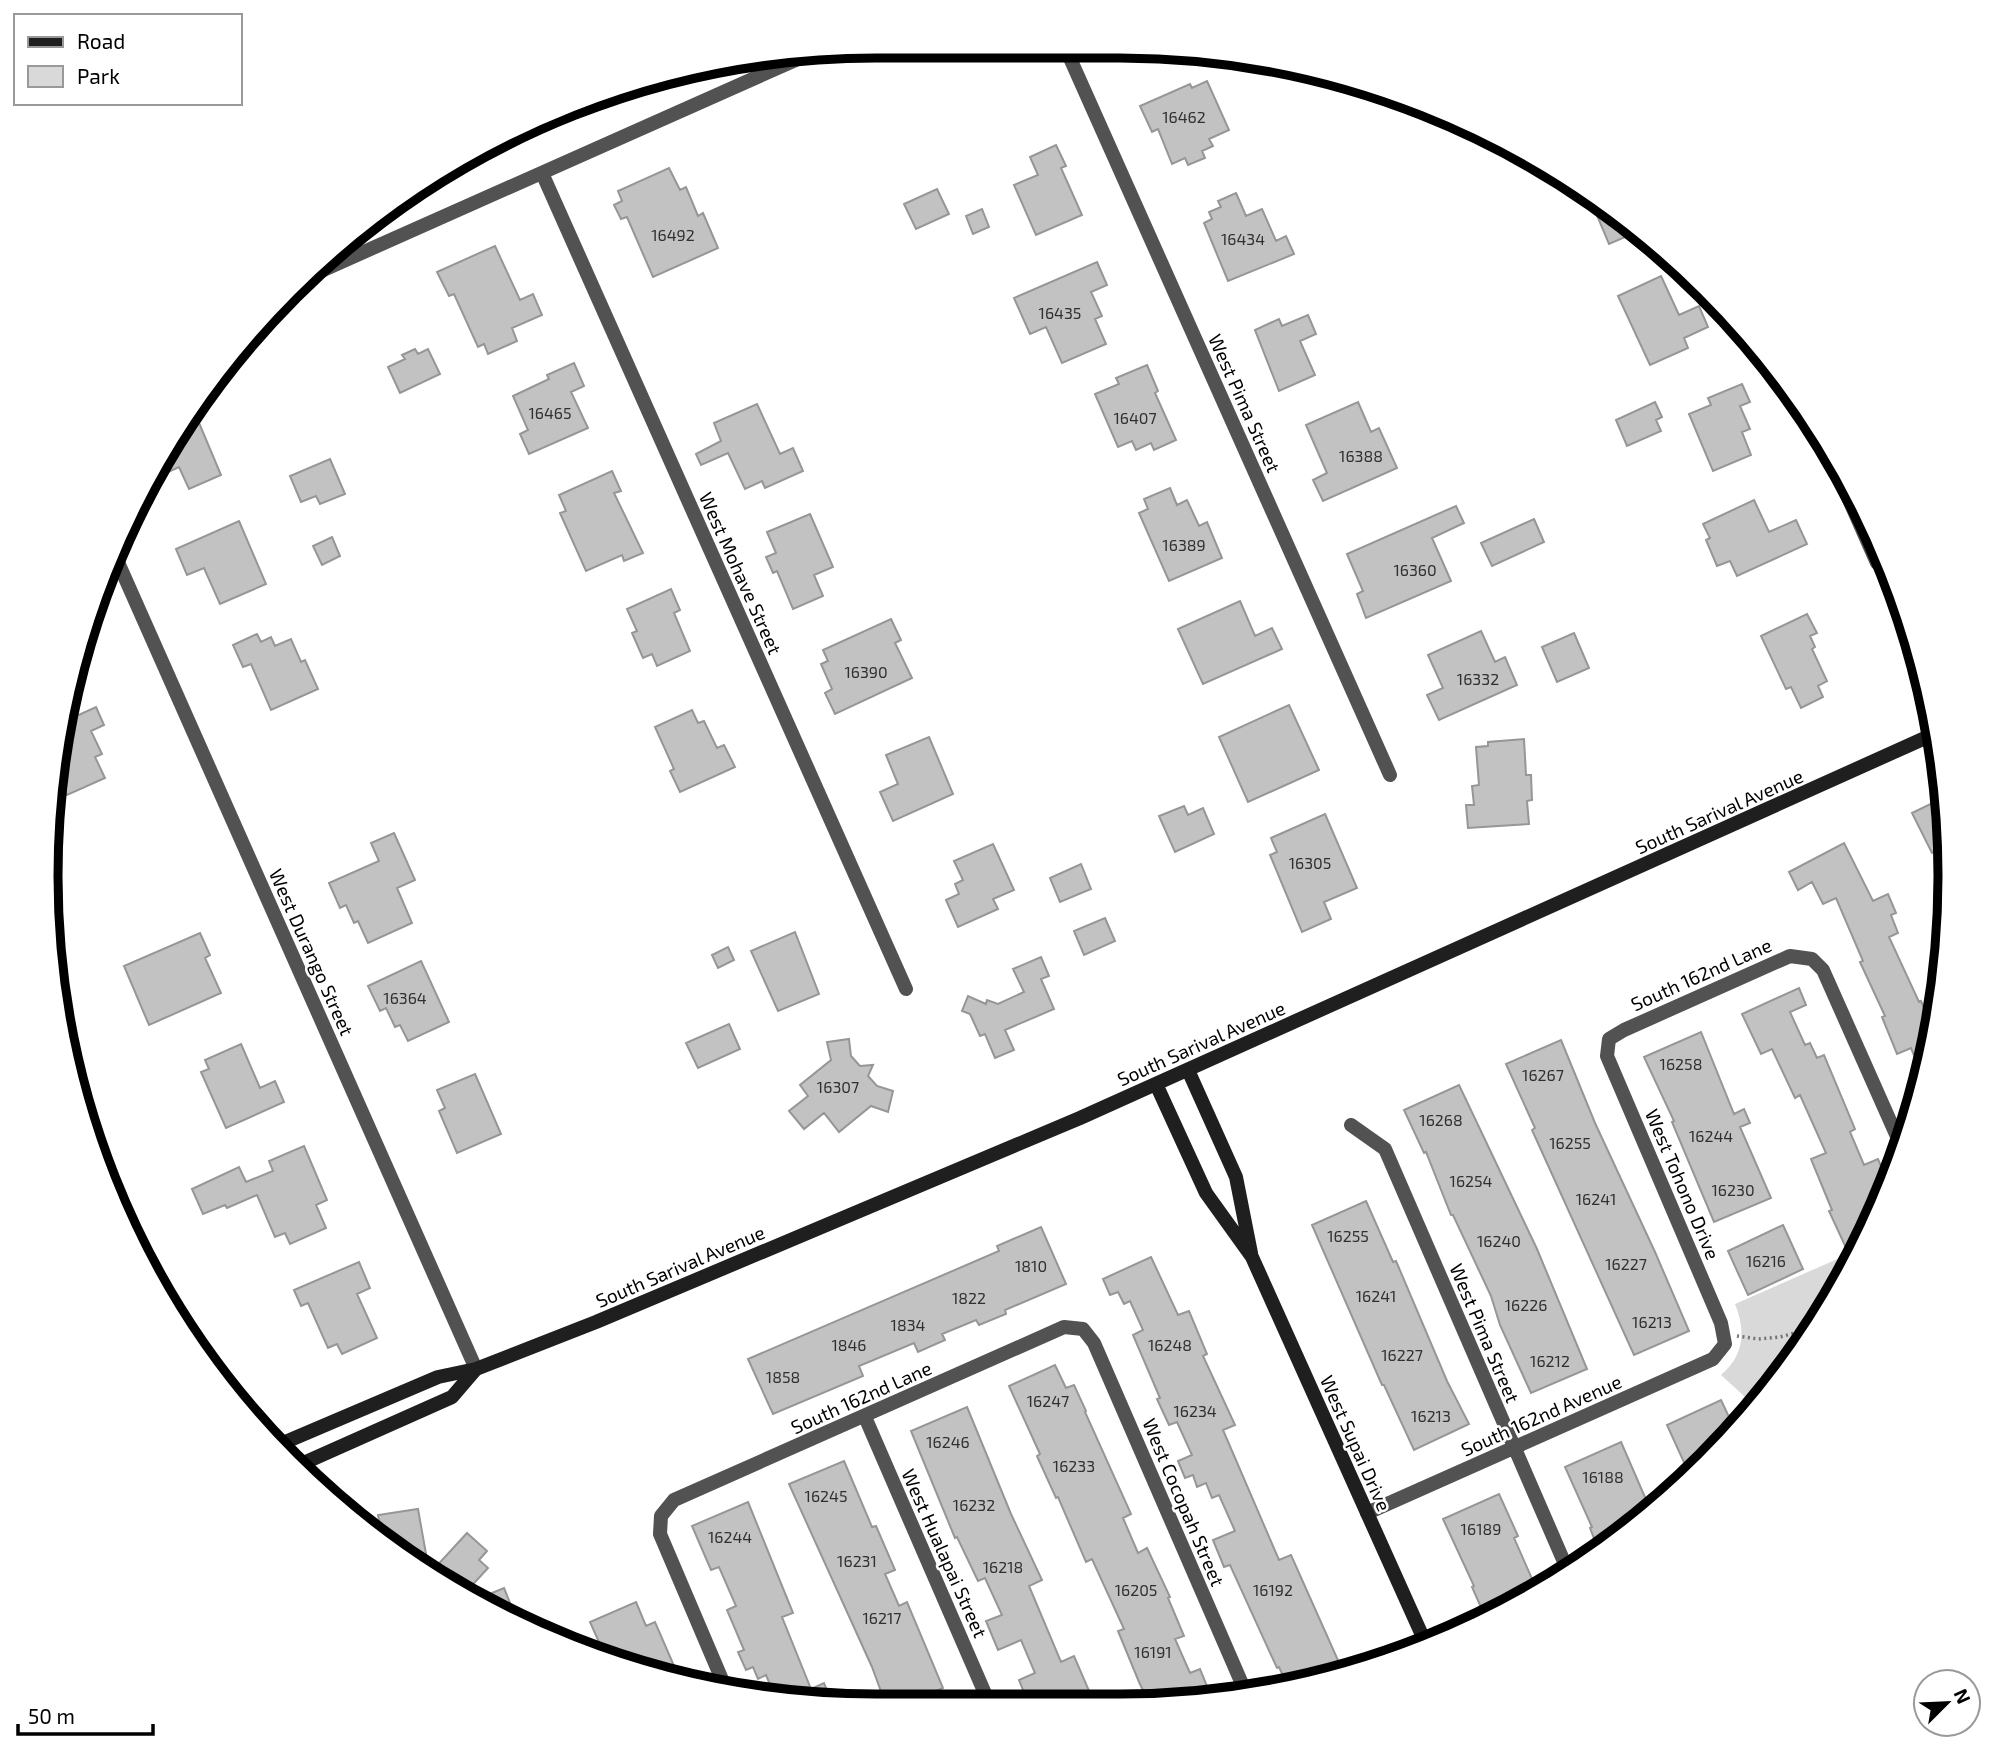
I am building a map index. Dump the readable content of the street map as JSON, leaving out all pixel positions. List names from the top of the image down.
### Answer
{
  "streets": {
    "main road": ["South Sarival Avenue", "West Supai Drive"],
    "street": [
      "West Pima Street",
      "West Mohave Street",
      "West Durango Street",
      "South 162nd Lane",
      "West Tohono Drive",
      "South 162nd Avenue",
      "West Cocopah Street",
      "West Hualapai Street"
    ]
  },
  "crossings": [
    ["West Pima Street", "South 162nd Avenue"],
    ["South Sarival Avenue", "West Durango Street"],
    ["South Sarival Avenue", "West Supai Drive"],
    ["South 162nd Lane", "West Tohono Drive"],
    ["South 162nd Lane", "West Cocopah Street"],
    ["South 162nd Lane", "West Hualapai Street"],
    ["West Tohono Drive", "South 162nd Avenue"],
    ["South 162nd Avenue", "West Supai Drive"]
  ],
  "house_numbers": [
    "16462",
    "16492",
    "16434",
    "16435",
    "16465",
    "16407",
    "16388",
    "16389",
    "16360",
    "16390",
    "16332",
    "16305",
    "16364",
    "16258",
    "16267",
    "16307",
    "16268",
    "16244",
    "16255",
    "16254",
    "16230",
    "16241",
    "16255",
    "16240",
    "16216",
    "16227",
    "1810",
    "16241",
    "1822",
    "16226",
    "16213",
    "1834",
    "1846",
    "16248",
    "16227",
    "16212",
    "1858",
    "16247",
    "16234",
    "16213",
    "16246",
    "16233",
    "16188",
    "16245",
    "16232",
    "16189",
    "16244",
    "16231",
    "16218",
    "16205",
    "16192",
    "16217",
    "16191"
  ],
  "legend": ["Road", "Park"],
  "scale_bar": "50 m",
  "north": "top right"
}
